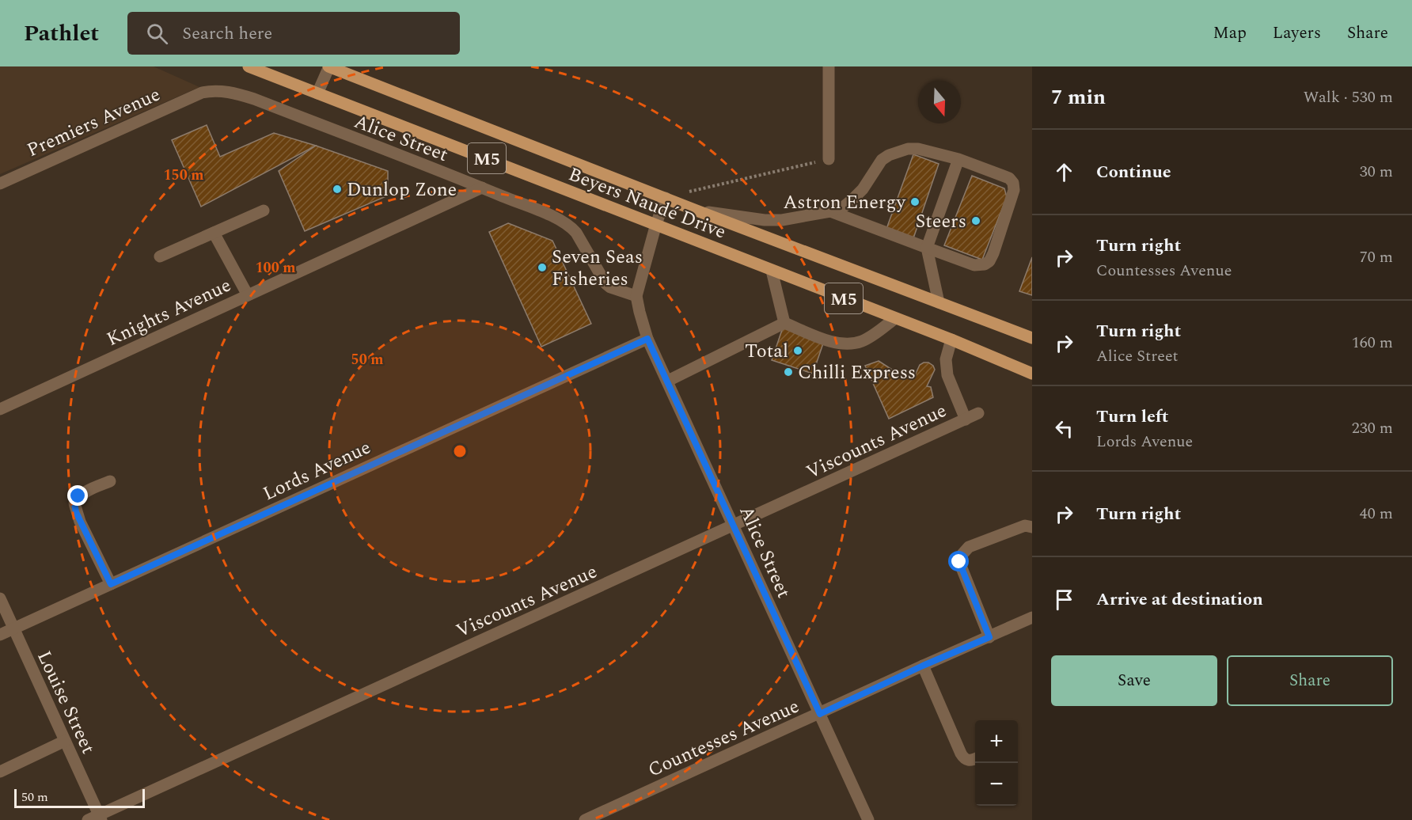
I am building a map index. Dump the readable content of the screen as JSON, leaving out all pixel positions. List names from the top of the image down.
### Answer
{
  "streets": {
    "main road": ["M5", "Beyers Naudé Drive"],
    "street": [
      "Premiers Avenue",
      "Alice Street",
      "Knights Avenue",
      "Viscounts Avenue",
      "Lords Avenue",
      "Louise Street",
      "Countesses Avenue"
    ]
  },
  "crossings": [
    ["Premiers Avenue", "Alice Street"],
    ["Alice Street", "Beyers Naudé Drive"],
    ["Alice Street", "Knights Avenue"],
    ["Alice Street", "Viscounts Avenue"],
    ["Alice Street", "Lords Avenue"],
    ["Alice Street", "Countesses Avenue"],
    ["Viscounts Avenue", "Louise Street"],
    ["Lords Avenue", "Louise Street"]
  ],
  "places": [
    "Dunlop Zone",
    "Astron Energy",
    "Steers",
    "Seven Seas Fisheries",
    "Total",
    "Chilli Express"
  ],
  "scale_bar": "50 m",
  "north": "bottom",
  "page": {
    "header": "Pathlet",
    "search": "Search here",
    "nav": ["Map", "Layers", "Share"],
    "heading": ["7 min", "Walk · 530 m"],
    "list": [
      ["Continue", "30 m"],
      ["Turn right", "Countesses Avenue", "70 m"],
      ["Turn right", "Alice Street", "160 m"],
      ["Turn left", "Lords Avenue", "230 m"],
      ["Turn right", "40 m"],
      "Arrive at destination"
    ],
    "buttons": ["Save", "Share"],
    "map_buttons": ["+", "−"],
    "scale": "50 m"
  },
  "rings": ["150 m", "100 m", "50 m"]
}
